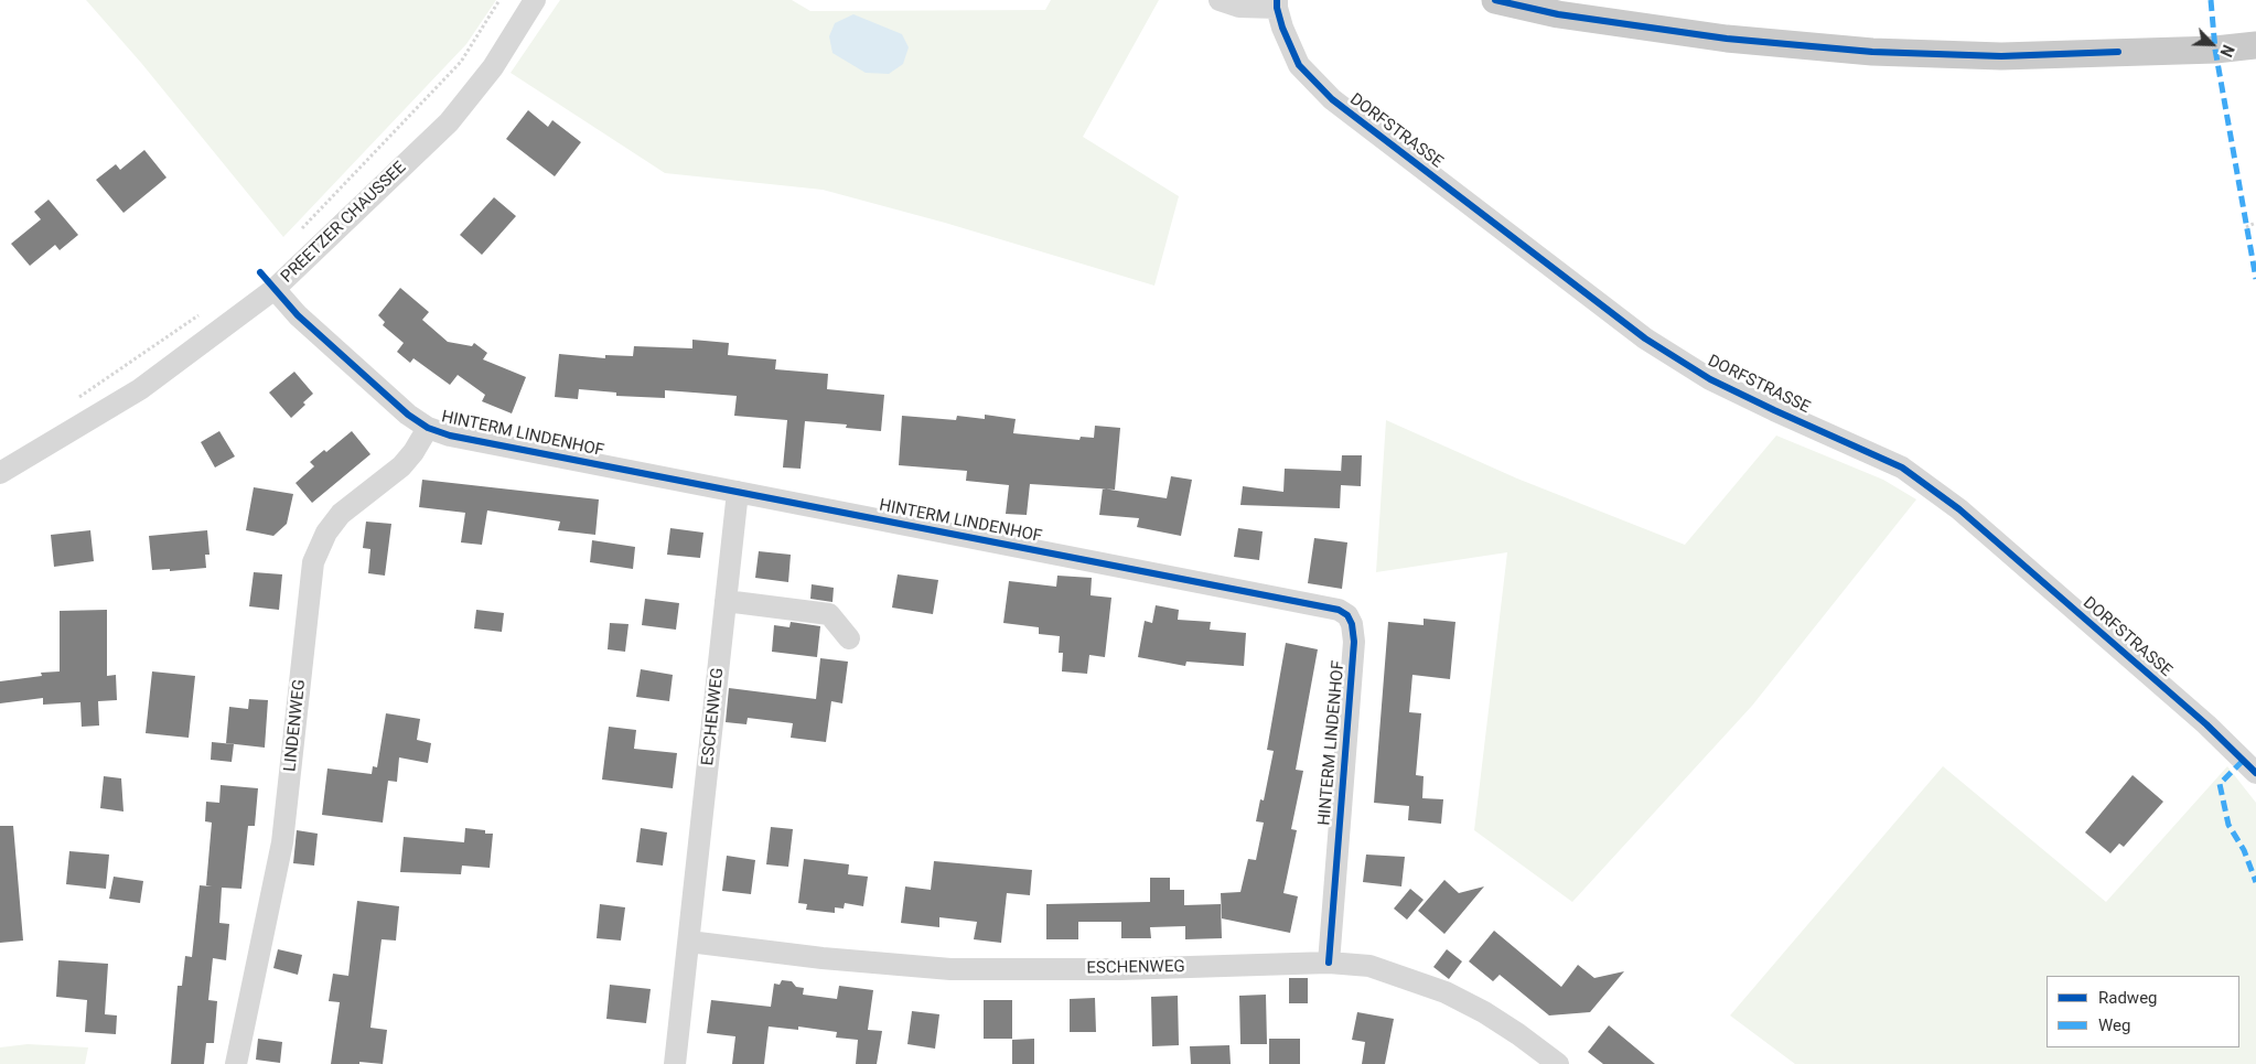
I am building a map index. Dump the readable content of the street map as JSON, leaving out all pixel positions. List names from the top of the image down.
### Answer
{
  "streets": {
    "street": [
      "DORFSTRASSE",
      "PREETZER CHAUSSEE",
      "HINTERM LINDENHOF",
      "ESCHENWEG",
      "LINDENWEG"
    ]
  },
  "crossings": [
    ["PREETZER CHAUSSEE", "HINTERM LINDENHOF"],
    ["HINTERM LINDENHOF", "ESCHENWEG"],
    ["HINTERM LINDENHOF", "LINDENWEG"]
  ],
  "legend": ["Radweg", "Weg"],
  "north": "bottom right"
}
